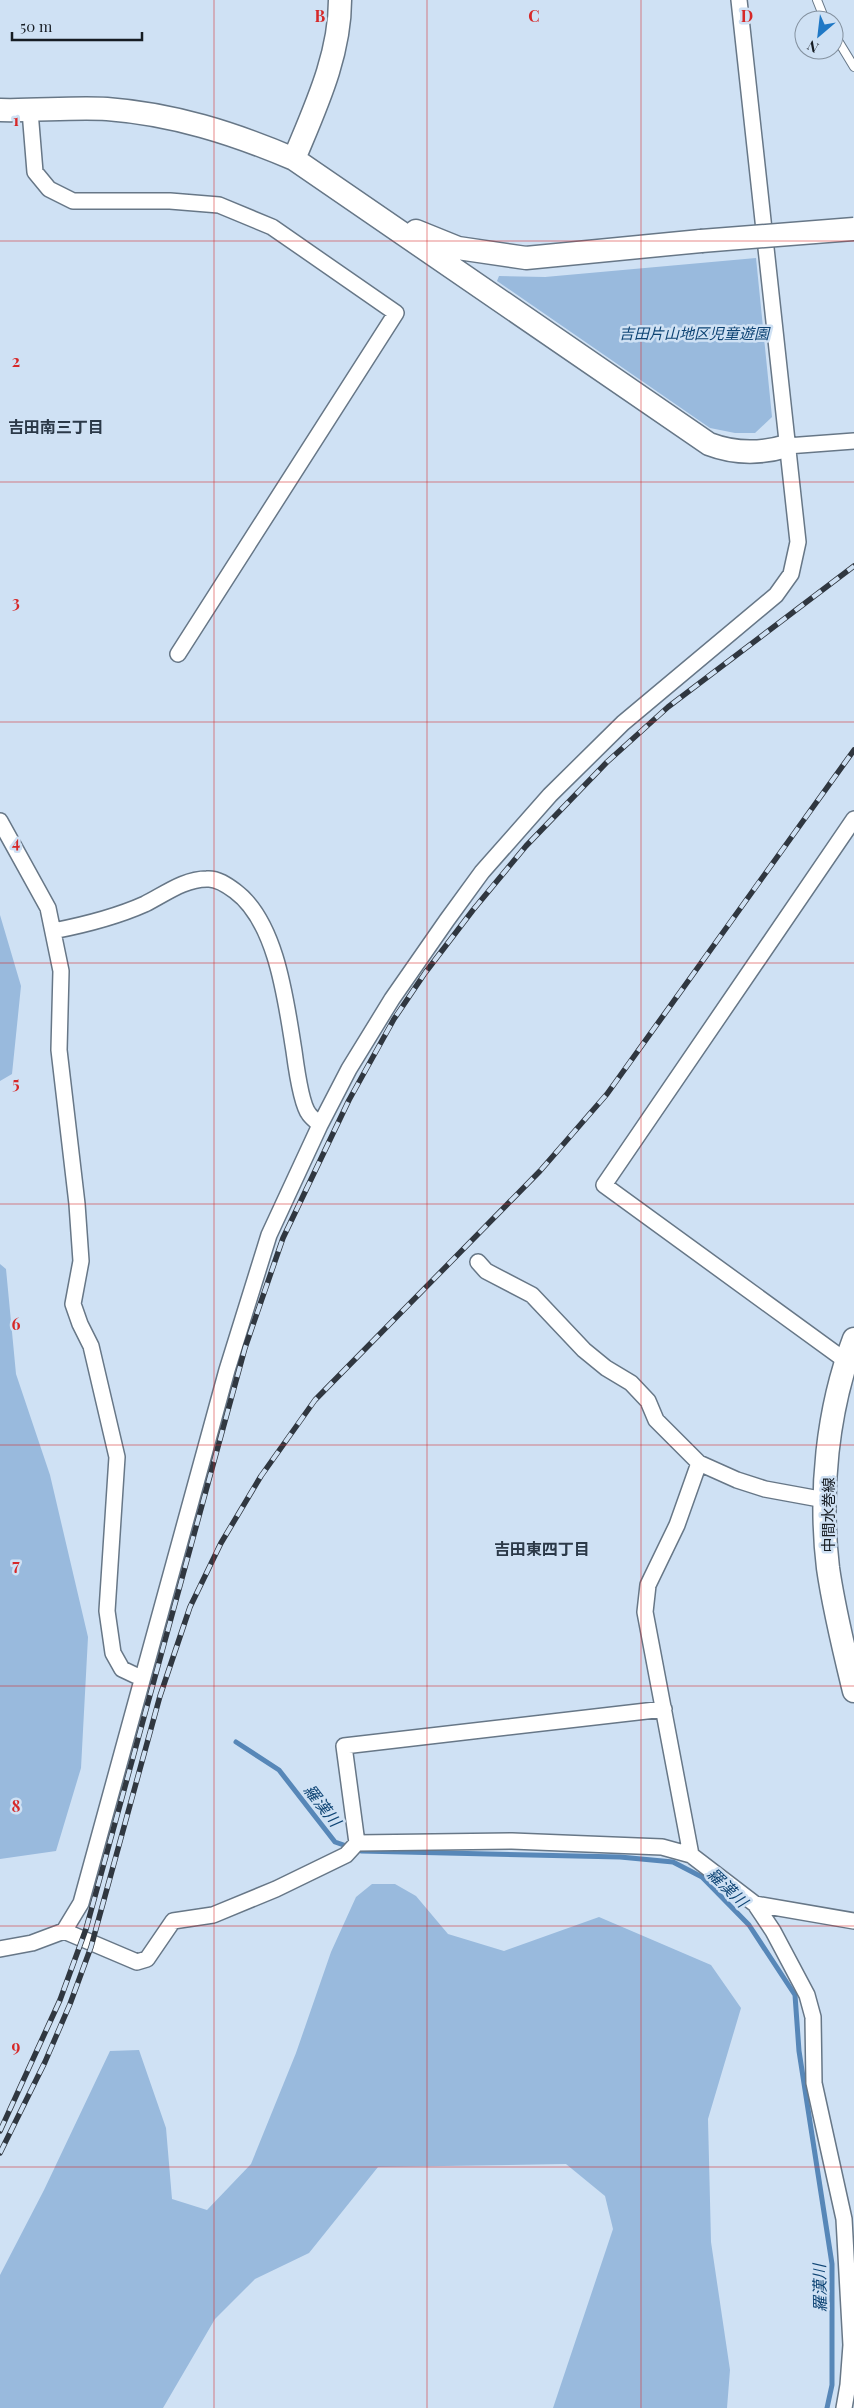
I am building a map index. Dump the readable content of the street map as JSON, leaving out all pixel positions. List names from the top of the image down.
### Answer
{
  "streets": {
    "street": ["中間水巻線"]
  },
  "districts": ["吉田南三丁目", "吉田東四丁目"],
  "water": ["羅漢川"],
  "parks": ["吉田片山地区児童遊園"],
  "scale_bar": "50 m",
  "north": "bottom left",
  "grid": {
    "columns": ["B", "C", "D"],
    "rows": [
      "1",
      "2",
      "3",
      "4",
      "5",
      "6",
      "7",
      "8",
      "9"
    ]
  }
}
